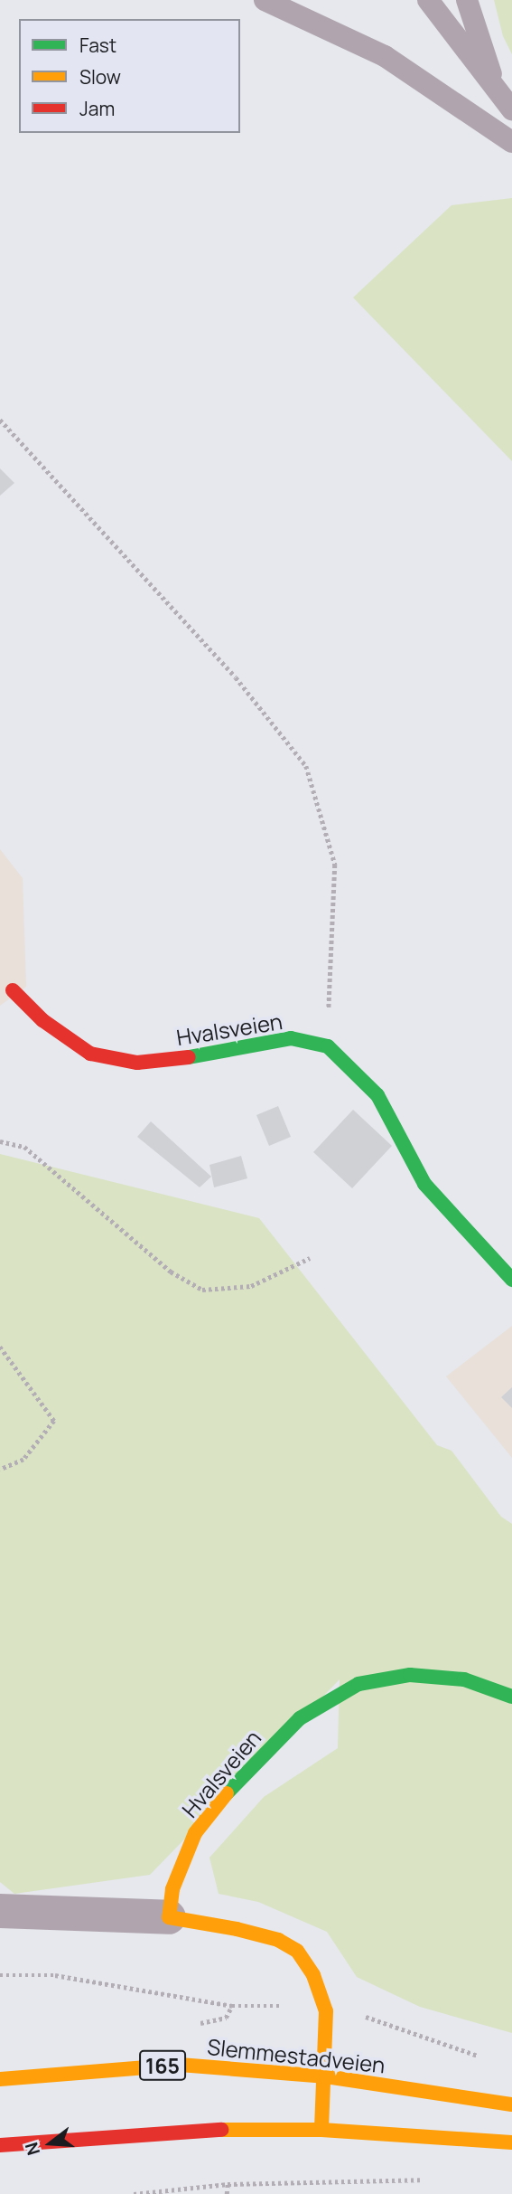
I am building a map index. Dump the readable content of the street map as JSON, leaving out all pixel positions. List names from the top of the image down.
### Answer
{
  "streets": {
    "street": ["Hvalsveien", "Slemmestadveien", "165"]
  },
  "legend": ["Fast", "Slow", "Jam"],
  "north": "left"
}
